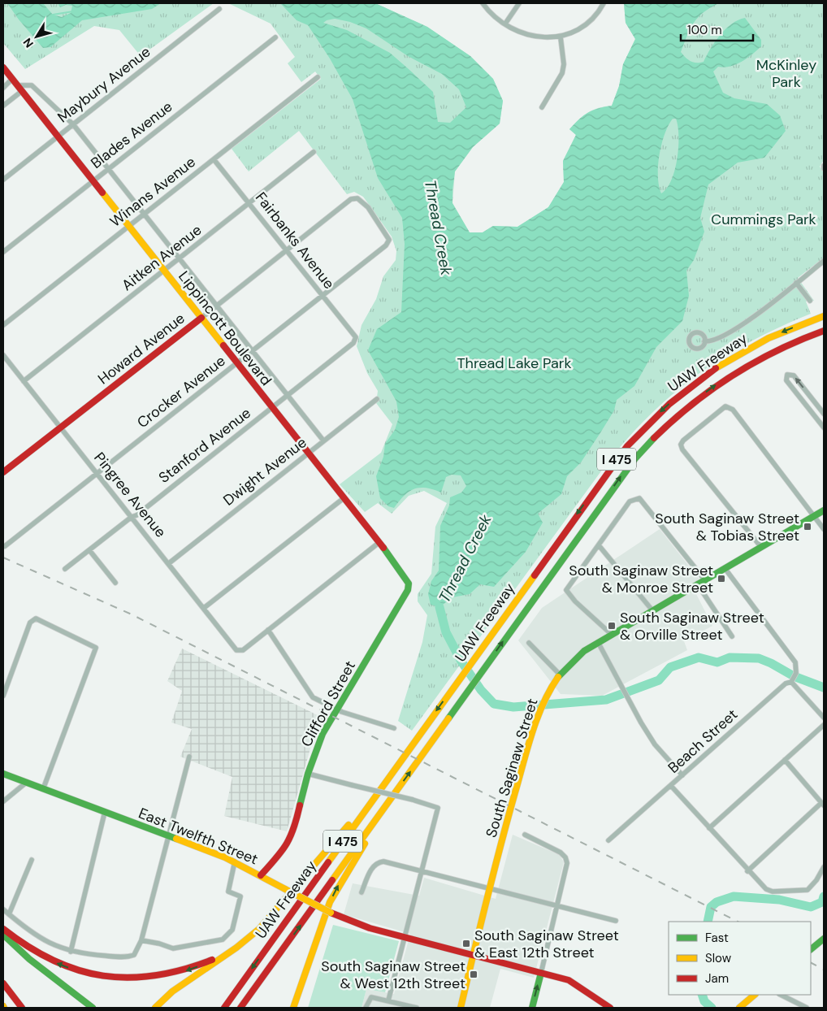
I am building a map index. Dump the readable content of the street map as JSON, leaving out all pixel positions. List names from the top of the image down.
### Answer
{
  "streets": {
    "main road": [
      "Lippincott Boulevard",
      "Howard Avenue",
      "UAW Freeway",
      "I 475",
      "Clifford Street",
      "South Saginaw Street",
      "East Twelfth Street"
    ],
    "street": [
      "Maybury Avenue",
      "Blades Avenue",
      "Winans Avenue",
      "Fairbanks Avenue",
      "Aitken Avenue",
      "Crocker Avenue",
      "Stanford Avenue",
      "Dwight Avenue",
      "Pingree Avenue",
      "Beach Street"
    ]
  },
  "crossings": [
    ["Maybury Avenue", "Lippincott Boulevard"],
    ["Blades Avenue", "Lippincott Boulevard"],
    ["Winans Avenue", "Fairbanks Avenue"],
    ["Winans Avenue", "Lippincott Boulevard"],
    ["Fairbanks Avenue", "Aitken Avenue"],
    ["Fairbanks Avenue", "Howard Avenue"],
    ["Fairbanks Avenue", "Crocker Avenue"],
    ["Fairbanks Avenue", "Stanford Avenue"],
    ["Aitken Avenue", "Lippincott Boulevard"],
    ["Aitken Avenue", "Pingree Avenue"],
    ["Lippincott Boulevard", "Howard Avenue"],
    ["Lippincott Boulevard", "Crocker Avenue"],
    ["Lippincott Boulevard", "Stanford Avenue"],
    ["Lippincott Boulevard", "Dwight Avenue"],
    ["Lippincott Boulevard", "Clifford Street"],
    ["Howard Avenue", "Crocker Avenue"],
    ["Howard Avenue", "Pingree Avenue"],
    ["Crocker Avenue", "Pingree Avenue"],
    ["Stanford Avenue", "Pingree Avenue"],
    ["Dwight Avenue", "Pingree Avenue"],
    ["Clifford Street", "East Twelfth Street"],
    ["Beach Street", "South Saginaw Street"],
    ["South Saginaw Street", "East Twelfth Street"]
  ],
  "water": ["Thread Creek"],
  "parks": ["McKinley Park", "Cummings Park", "Thread Lake Park"],
  "places": {
    "transit": [
      "South Saginaw Street & Tobias Street",
      "South Saginaw Street & Monroe Street",
      "South Saginaw Street & Orville Street",
      "South Saginaw Street & East 12th Street",
      "South Saginaw Street & West 12th Street"
    ]
  },
  "legend": ["Fast", "Slow", "Jam"],
  "scale_bar": "100 m",
  "north": "bottom left"
}
